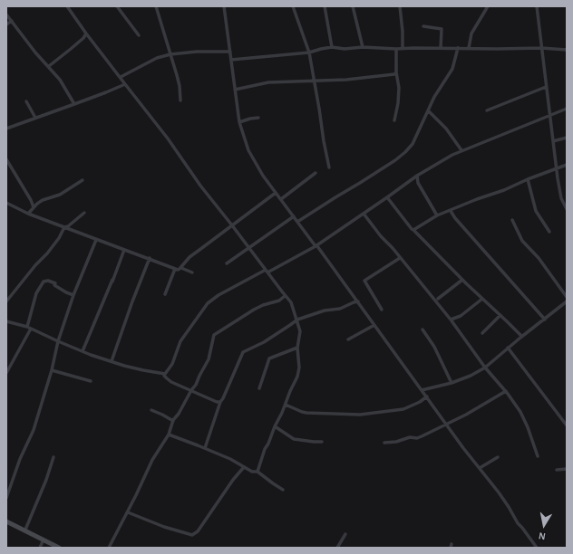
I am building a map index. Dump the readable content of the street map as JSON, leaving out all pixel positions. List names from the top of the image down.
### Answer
{
  "north": "bottom"
}
